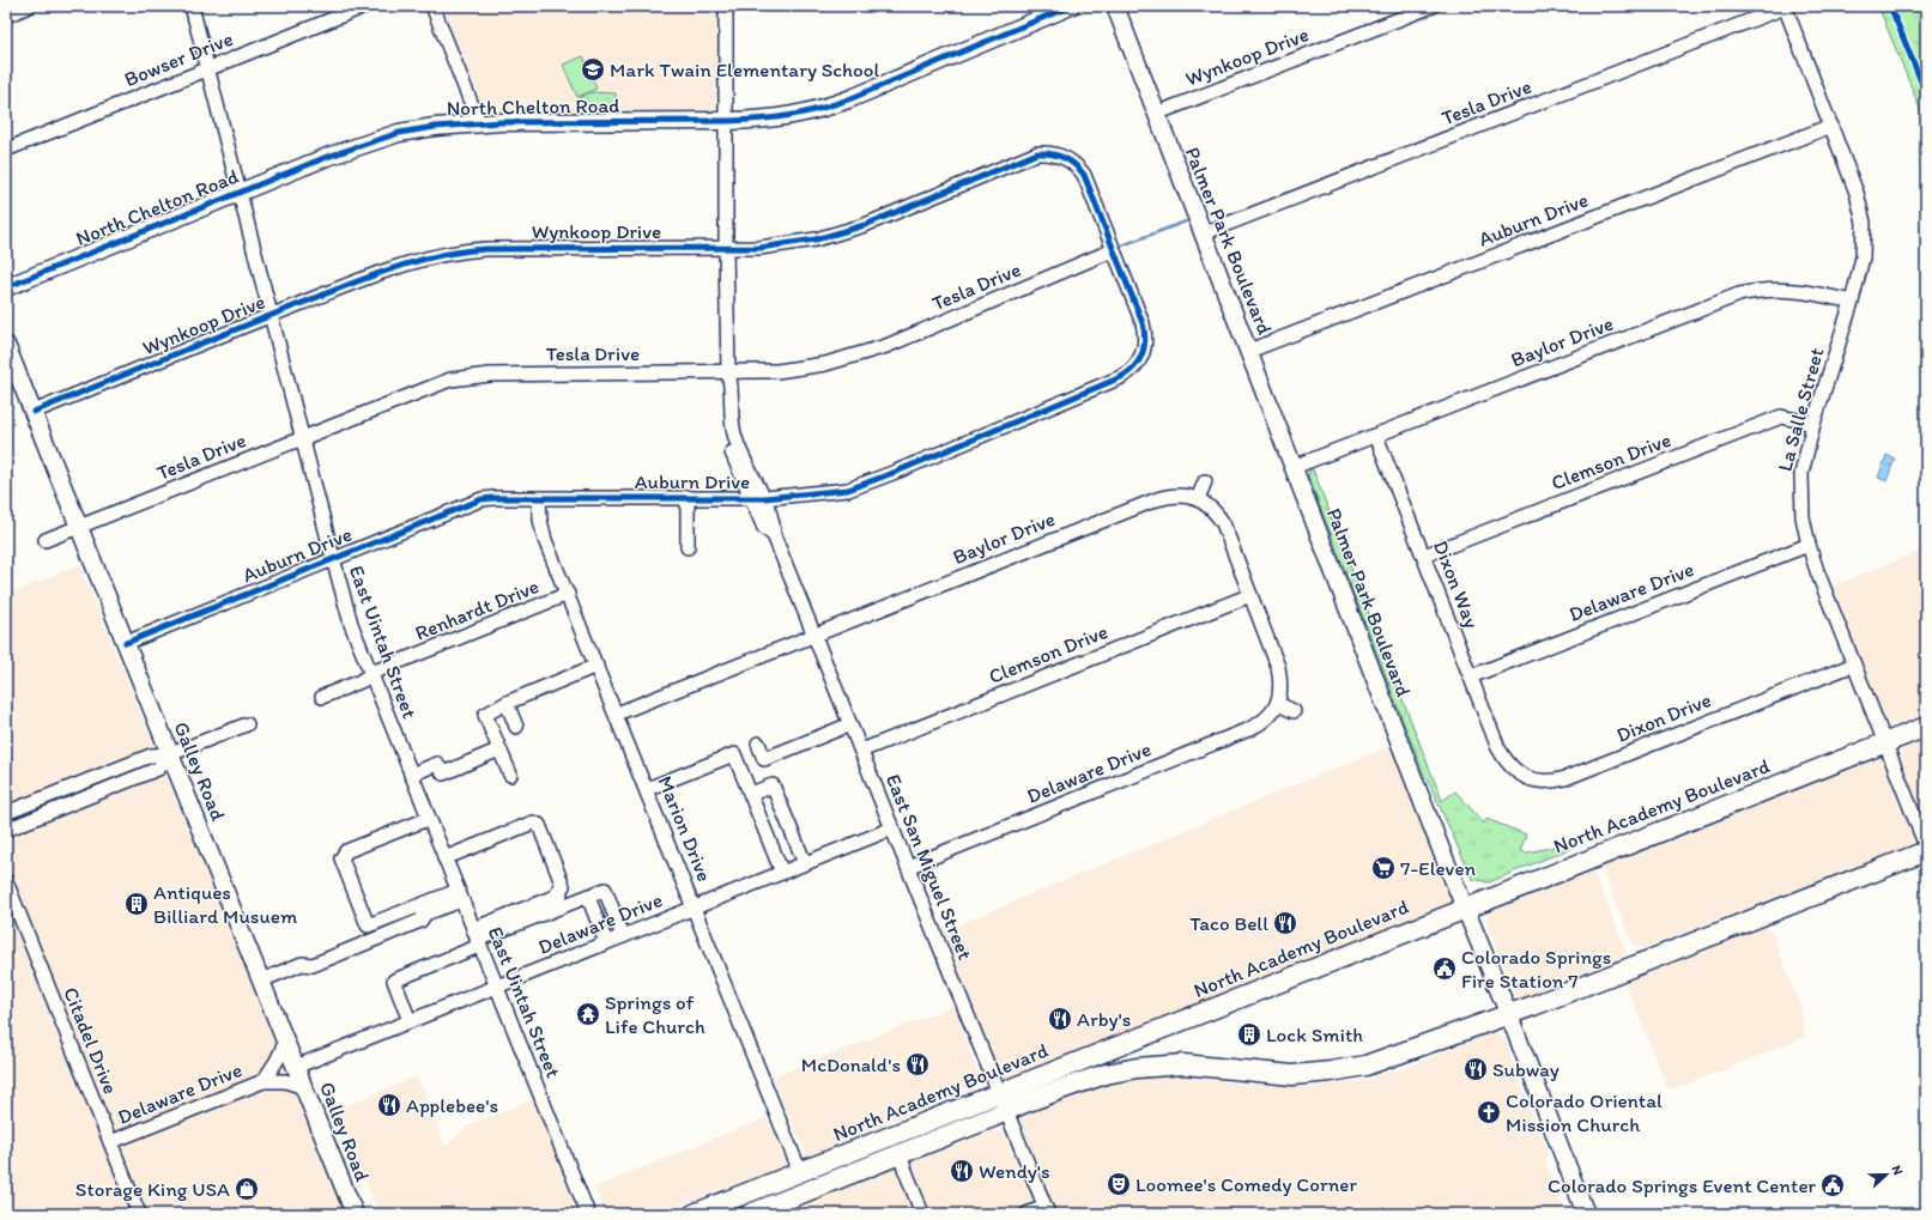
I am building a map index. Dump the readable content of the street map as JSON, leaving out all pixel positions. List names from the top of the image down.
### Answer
{
  "streets": {
    "highway": ["North Academy Boulevard"],
    "main road": ["North Chelton Road", "Palmer Park Boulevard", "Galley Road"],
    "street": [
      "Wynkoop Drive",
      "Bowser Drive",
      "Tesla Drive",
      "Auburn Drive",
      "Baylor Drive",
      "La Salle Street",
      "Clemson Drive",
      "Dixon Way",
      "Delaware Drive",
      "Renhardt Drive",
      "East Uintah Street",
      "Dixon Drive",
      "Marion Drive",
      "East San Miguel Street",
      "Citadel Drive"
    ]
  },
  "crossings": [
    ["Wynkoop Drive", "Tesla Drive"],
    ["Wynkoop Drive", "Auburn Drive"],
    ["Wynkoop Drive", "Palmer Park Boulevard"],
    ["Wynkoop Drive", "East Uintah Street"],
    ["Wynkoop Drive", "Galley Road"],
    ["Bowser Drive", "East Uintah Street"],
    ["Tesla Drive", "Auburn Drive"],
    ["Tesla Drive", "Palmer Park Boulevard"],
    ["Tesla Drive", "La Salle Street"],
    ["Tesla Drive", "East Uintah Street"],
    ["Tesla Drive", "Galley Road"],
    ["North Chelton Road", "East Uintah Street"],
    ["Auburn Drive", "Palmer Park Boulevard"],
    ["Auburn Drive", "La Salle Street"],
    ["Auburn Drive", "East Uintah Street"],
    ["Auburn Drive", "Galley Road"],
    ["Auburn Drive", "Marion Drive"],
    ["Auburn Drive", "East San Miguel Street"],
    ["Palmer Park Boulevard", "Baylor Drive"],
    ["Palmer Park Boulevard", "North Academy Boulevard"],
    ["Baylor Drive", "La Salle Street"],
    ["Baylor Drive", "Clemson Drive"],
    ["Baylor Drive", "Dixon Way"],
    ["Baylor Drive", "Delaware Drive"],
    ["Baylor Drive", "Marion Drive"],
    ["Baylor Drive", "East San Miguel Street"],
    ["La Salle Street", "Clemson Drive"],
    ["La Salle Street", "Delaware Drive"],
    ["La Salle Street", "Dixon Drive"],
    ["La Salle Street", "North Academy Boulevard"],
    ["Clemson Drive", "Dixon Way"],
    ["Clemson Drive", "East San Miguel Street"],
    ["Dixon Way", "Delaware Drive"],
    ["Dixon Way", "Dixon Drive"],
    ["Delaware Drive", "East Uintah Street"],
    ["Delaware Drive", "Galley Road"],
    ["Delaware Drive", "Marion Drive"],
    ["Delaware Drive", "East San Miguel Street"],
    ["Delaware Drive", "Citadel Drive"],
    ["Renhardt Drive", "East Uintah Street"],
    ["Renhardt Drive", "Marion Drive"],
    ["North Academy Boulevard", "Marion Drive"],
    ["North Academy Boulevard", "East San Miguel Street"]
  ],
  "places": {
    "school or university": ["Mark Twain Elementary School"],
    "supermarket": ["7-Eleven"],
    "building": ["Antiques Billiard Musuem", "Lock Smith"],
    "restaurant": [
      "Taco Bell",
      "Arby's",
      "McDonald's",
      "Subway",
      "Applebee's",
      "Wendy's"
    ],
    "public building": ["Colorado Springs Fire Station 7", "Colorado Springs Event Center"],
    "temple": ["Springs of Life Church"],
    "church": ["Colorado Oriental Mission Church"],
    "theatre": ["Loomee's Comedy Corner"],
    "shop": ["Storage King USA"]
  },
  "north": "right"
}
